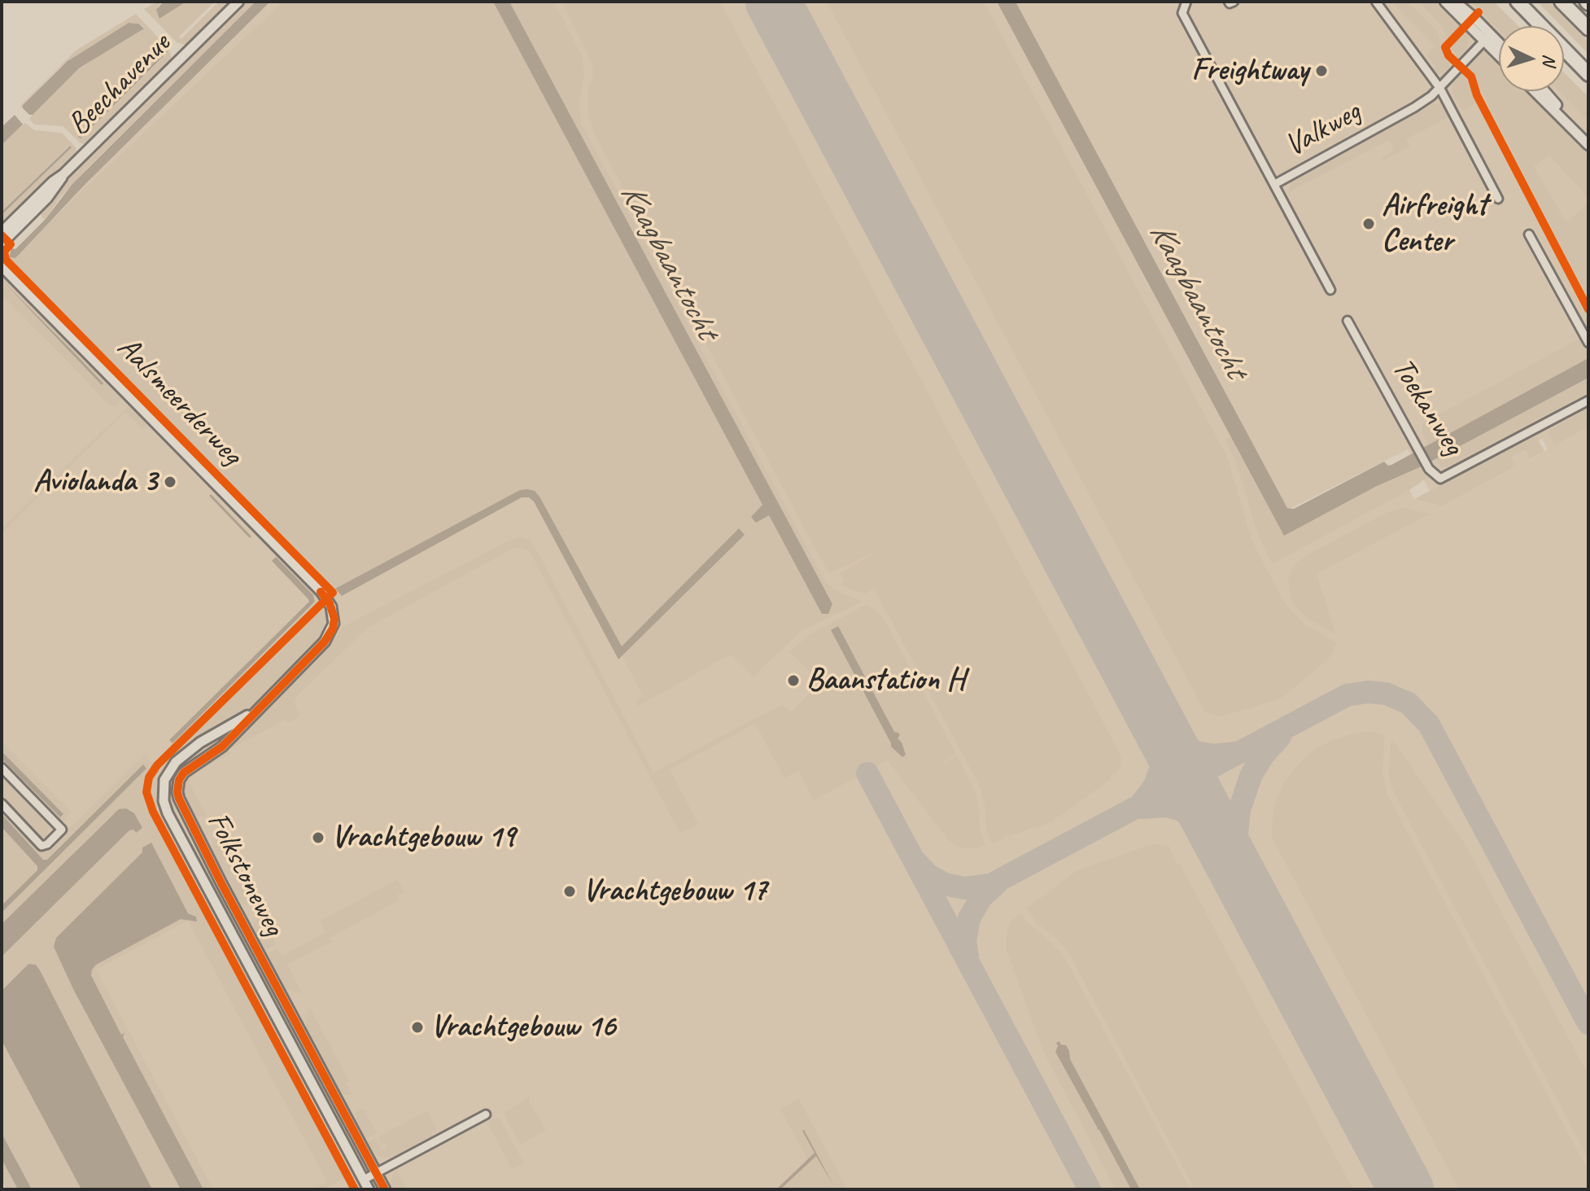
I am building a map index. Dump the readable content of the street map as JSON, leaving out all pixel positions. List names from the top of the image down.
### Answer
{
  "streets": {
    "street": [
      "Beechavenue",
      "Valkweg",
      "Aalsmeerderweg",
      "Toekanweg",
      "Folkstoneweg"
    ]
  },
  "crossings": [
    ["Aalsmeerderweg", "Folkstoneweg"]
  ],
  "water": ["Kaagbaantocht"],
  "places": [
    "Freightway",
    "Airfreight Center",
    "Aviolanda 3",
    "Baanstation H",
    "Vrachtgebouw 19",
    "Vrachtgebouw 17",
    "Vrachtgebouw 16"
  ],
  "north": "right"
}
